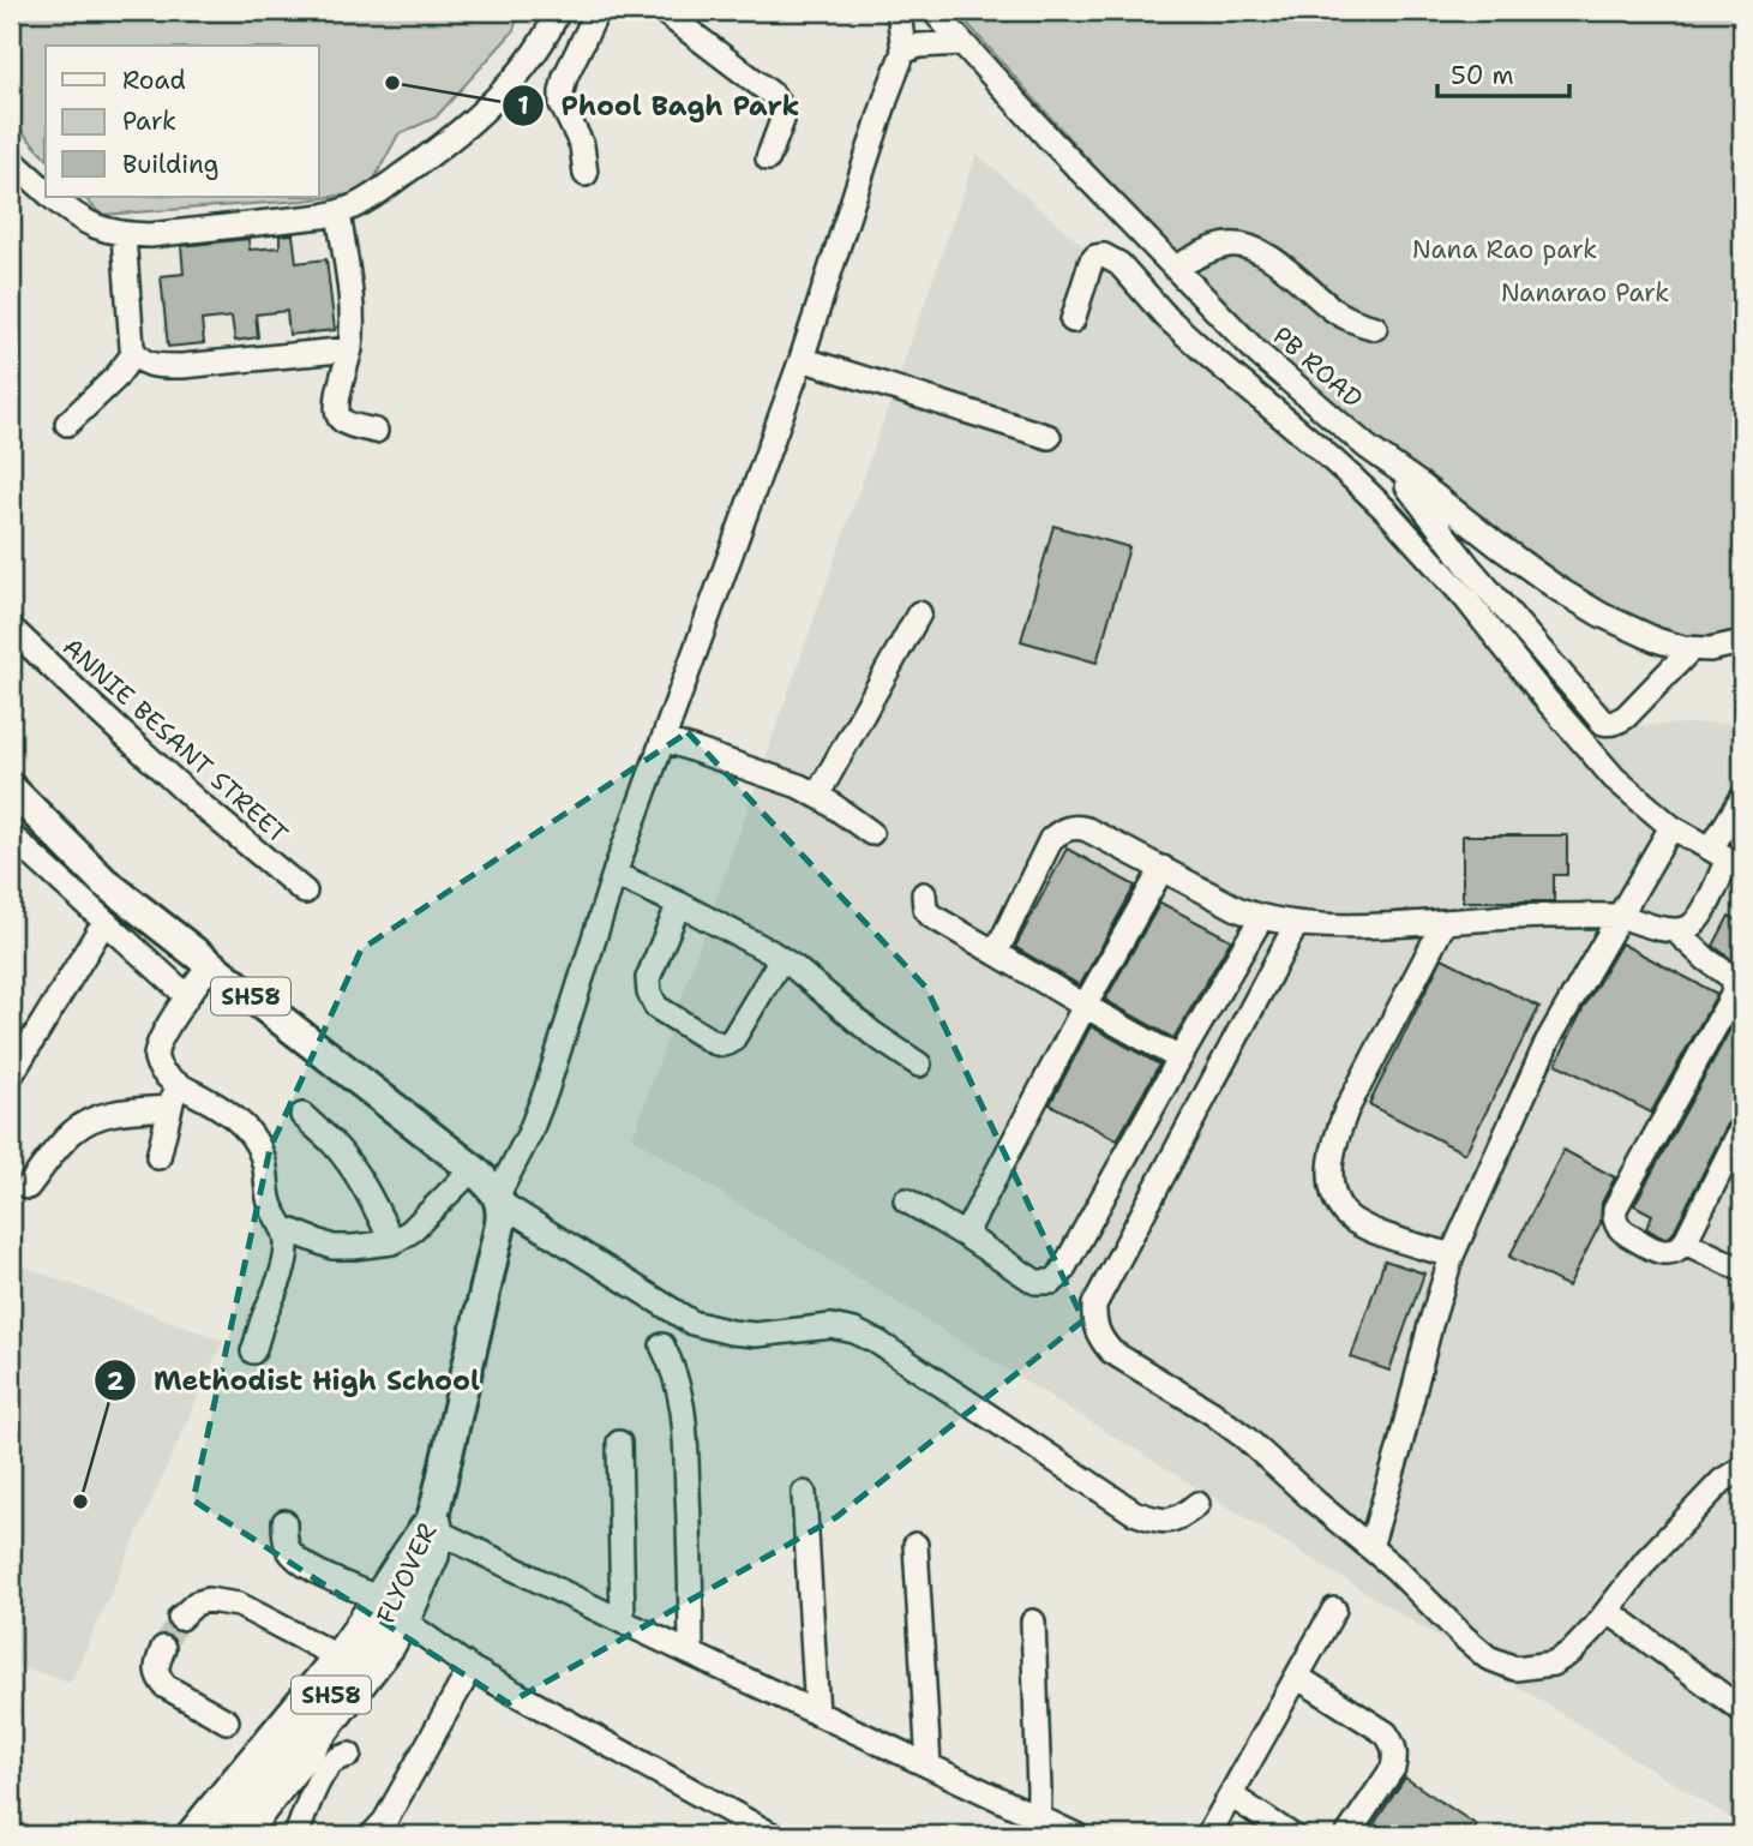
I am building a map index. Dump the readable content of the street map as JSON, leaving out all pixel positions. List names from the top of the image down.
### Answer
{
  "streets": {
    "main road": ["SH58", "FLYOVER"],
    "street": ["PB ROAD", "ANNIE BESANT STREET"]
  },
  "crossings": [
    ["SH58", "FLYOVER"]
  ],
  "parks": ["Nana Rao park", "Nanarao Park"],
  "places": ["Phool Bagh Park", "Methodist High School"],
  "legend": ["Road", "Park", "Building"],
  "scale_bar": "50 m"
}
